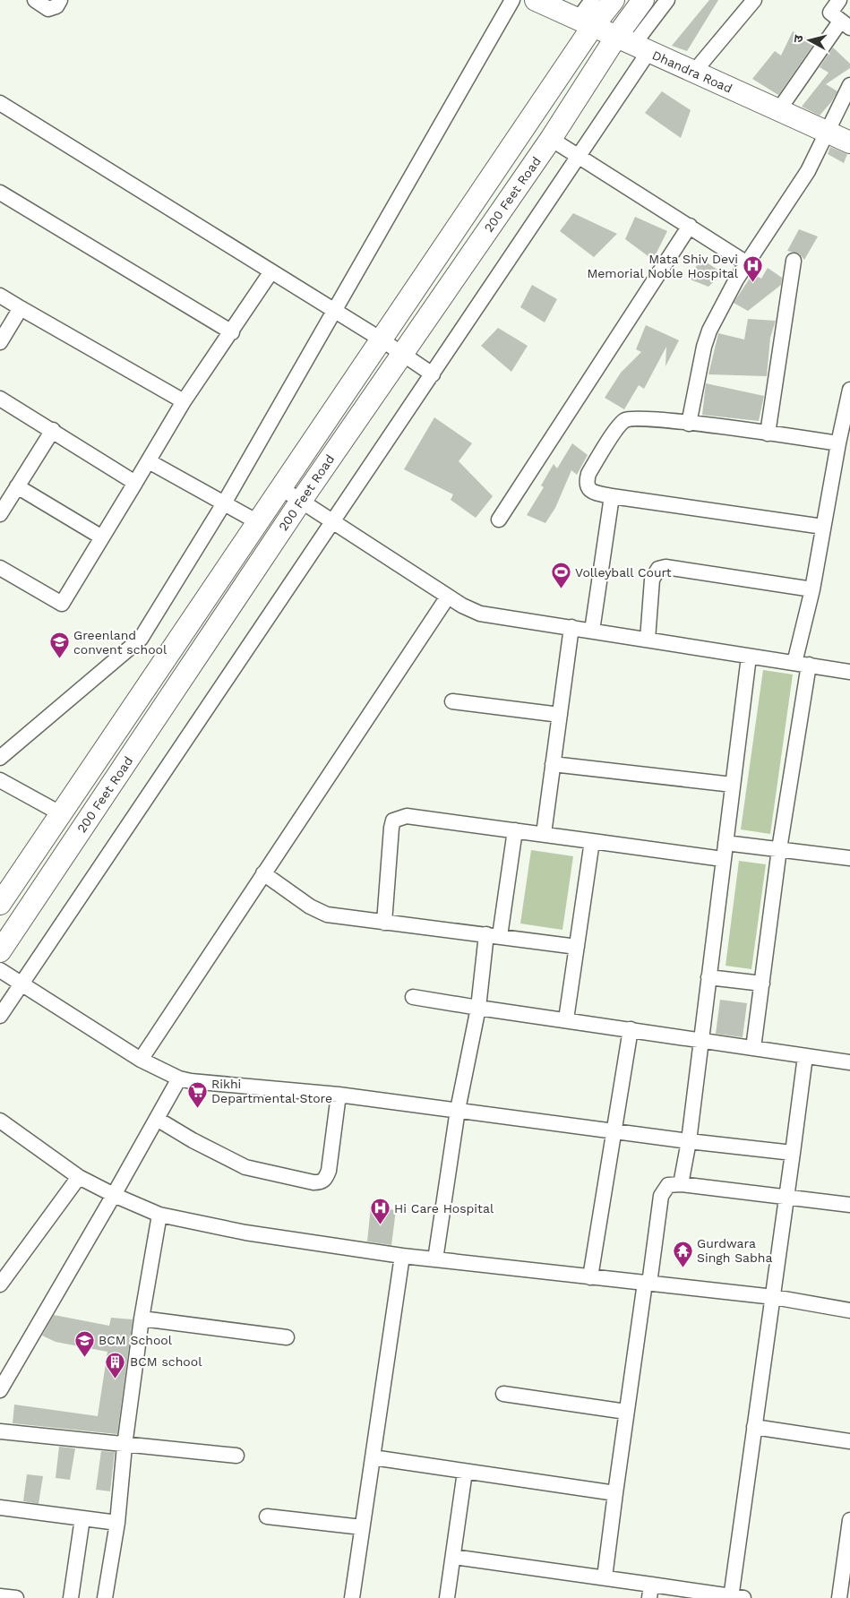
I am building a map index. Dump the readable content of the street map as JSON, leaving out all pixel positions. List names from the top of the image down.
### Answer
{
  "streets": {
    "street": ["Dhandra Road", "200 Feet Road"]
  },
  "crossings": [
    ["Dhandra Road", "200 Feet Road"]
  ],
  "places": {
    "hospital": ["Mata Shiv Devi Memorial Noble Hospital", "Hi Care Hospital"],
    "sports": ["Volleyball Court"],
    "school or university": ["Greenland convent school", "BCM School"],
    "supermarket": ["Rikhi Departmental Store"],
    "temple": ["Gurdwara Singh Sabha"],
    "building": ["BCM school"]
  },
  "north": "left"
}
